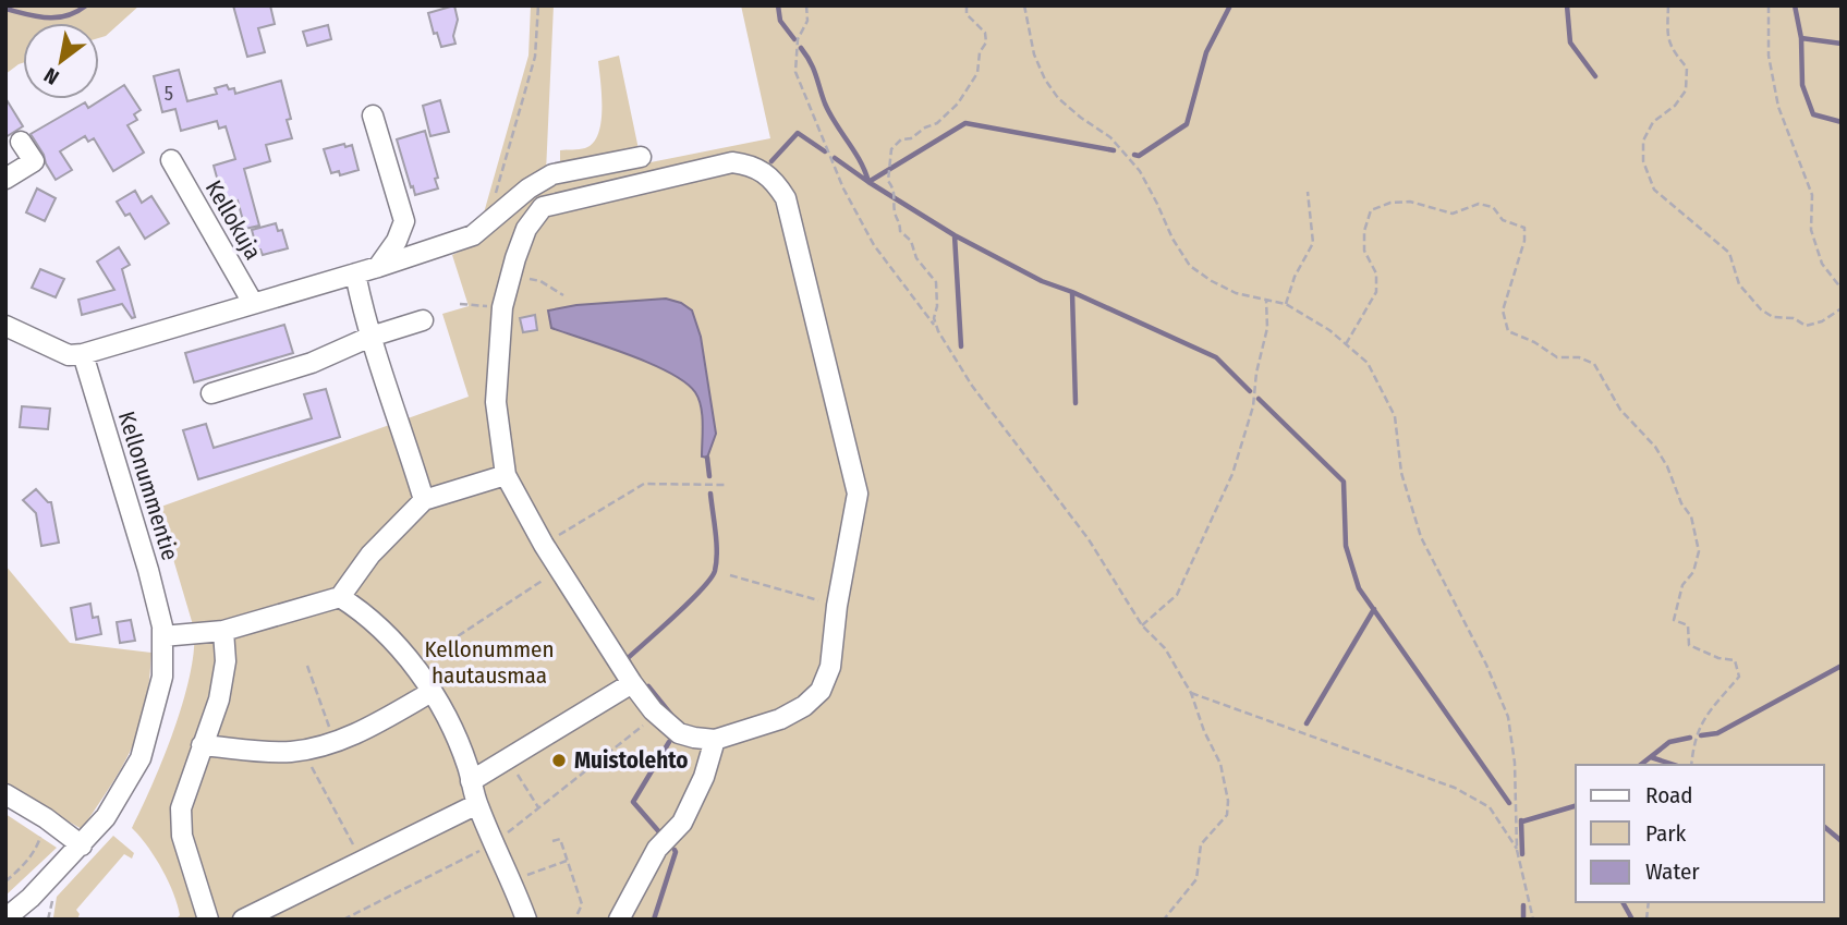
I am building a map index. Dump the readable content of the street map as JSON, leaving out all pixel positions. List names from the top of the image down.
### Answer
{
  "streets": {
    "street": ["Kellokuja", "Kellonummentie"]
  },
  "parks": ["Kellonummen hautausmaa"],
  "places": ["Muistolehto"],
  "house_numbers": ["5"],
  "legend": ["Road", "Park", "Water"],
  "north": "bottom left"
}
